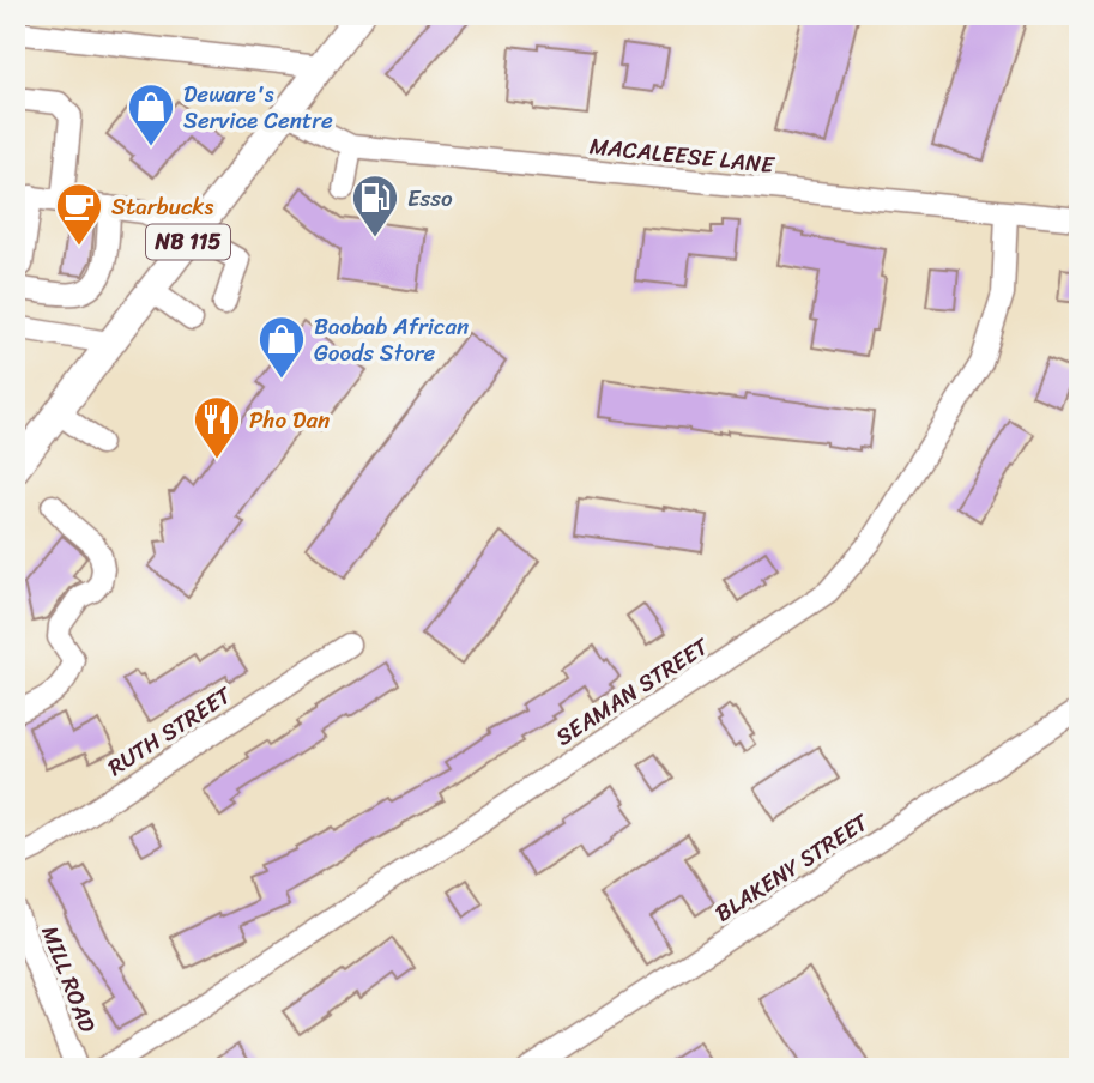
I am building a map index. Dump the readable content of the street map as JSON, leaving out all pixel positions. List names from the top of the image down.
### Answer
{
  "streets": {
    "main road": ["NB 115"],
    "street": [
      "MACALEESE LANE",
      "SEAMAN STREET",
      "RUTH STREET",
      "BLAKENY STREET",
      "MILL ROAD"
    ]
  },
  "crossings": [
    ["MACALEESE LANE", "NB 115"],
    ["MACALEESE LANE", "SEAMAN STREET"]
  ],
  "places": {
    "shop": ["Deware's Service Centre", "Baobab African Goods Store"],
    "fuel station": ["Esso"],
    "cafe": ["Starbucks"],
    "restaurant": ["Pho Dan"]
  }
}
